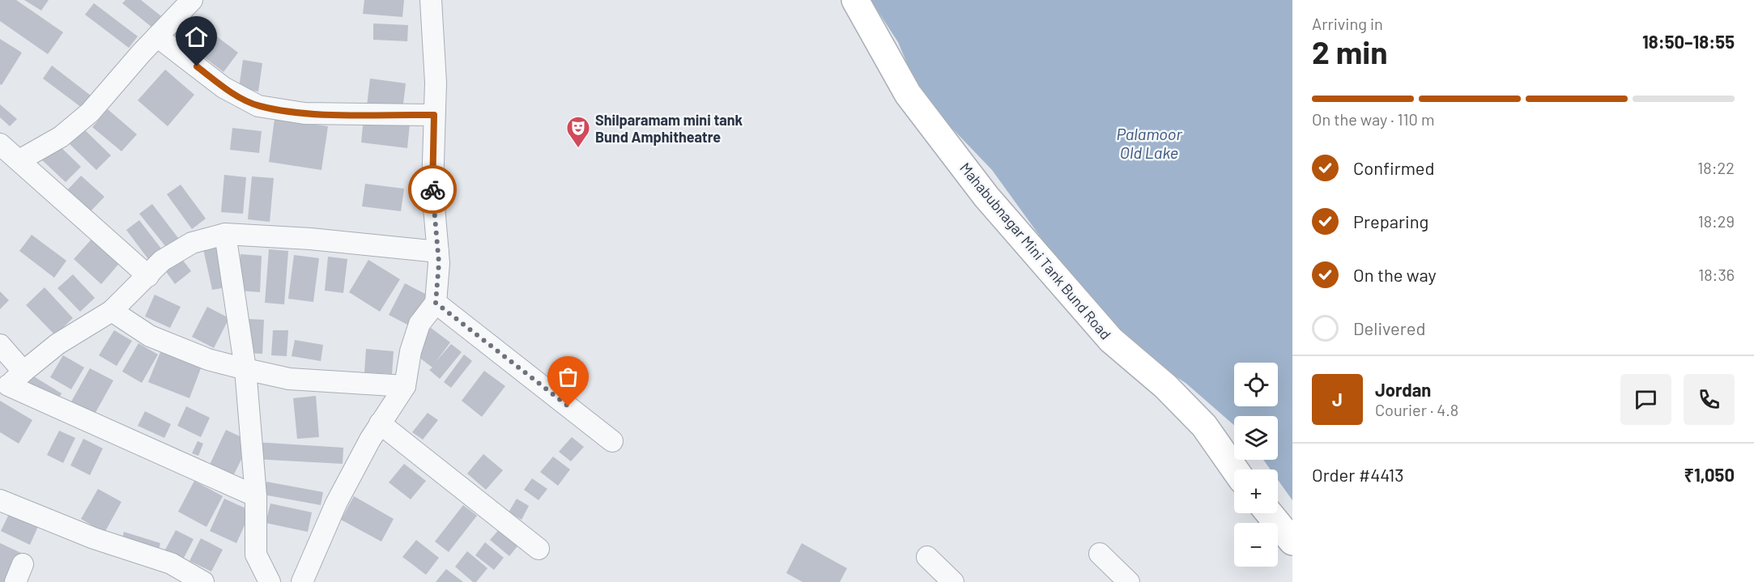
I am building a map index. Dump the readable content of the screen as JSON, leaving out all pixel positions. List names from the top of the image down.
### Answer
{
  "streets": {
    "street": ["Mahabubnagar Mini Tank Bund Road"]
  },
  "water": ["Palamoor Old Lake"],
  "places": {
    "theatre": ["Shilparamam mini tank Bund Amphitheatre"]
  },
  "page": {
    "heading": ["2 min", "Arriving in", "18:50–18:55"],
    "panel": [
      "Jordan",
      "Courier · 4.8",
      "Order #4413",
      "₹1,050"
    ],
    "bar": "On the way · 110 m",
    "list": [
      ["Confirmed", "18:22"],
      ["Preparing", "18:29"],
      ["On the way", "18:36"],
      "Delivered"
    ],
    "map_buttons": ["+", "−"],
    "round": "J"
  }
}
